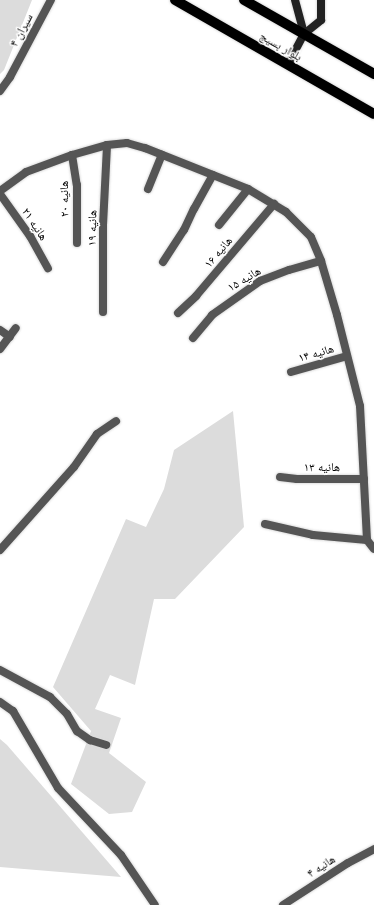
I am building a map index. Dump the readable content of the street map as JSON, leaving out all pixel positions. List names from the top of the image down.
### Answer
{
  "streets": {
    "main road": ["بلوار بسیج"],
    "street": [
      "سیران ۴",
      "هانیه ۲۰",
      "هانیه ۲۱",
      "هانیه ۱۹",
      "هانیه ۱۶",
      "هانیه ۱۵",
      "هانیه ۱۴",
      "هانیه ۱۳",
      "هانیه ۴"
    ]
  }
}
